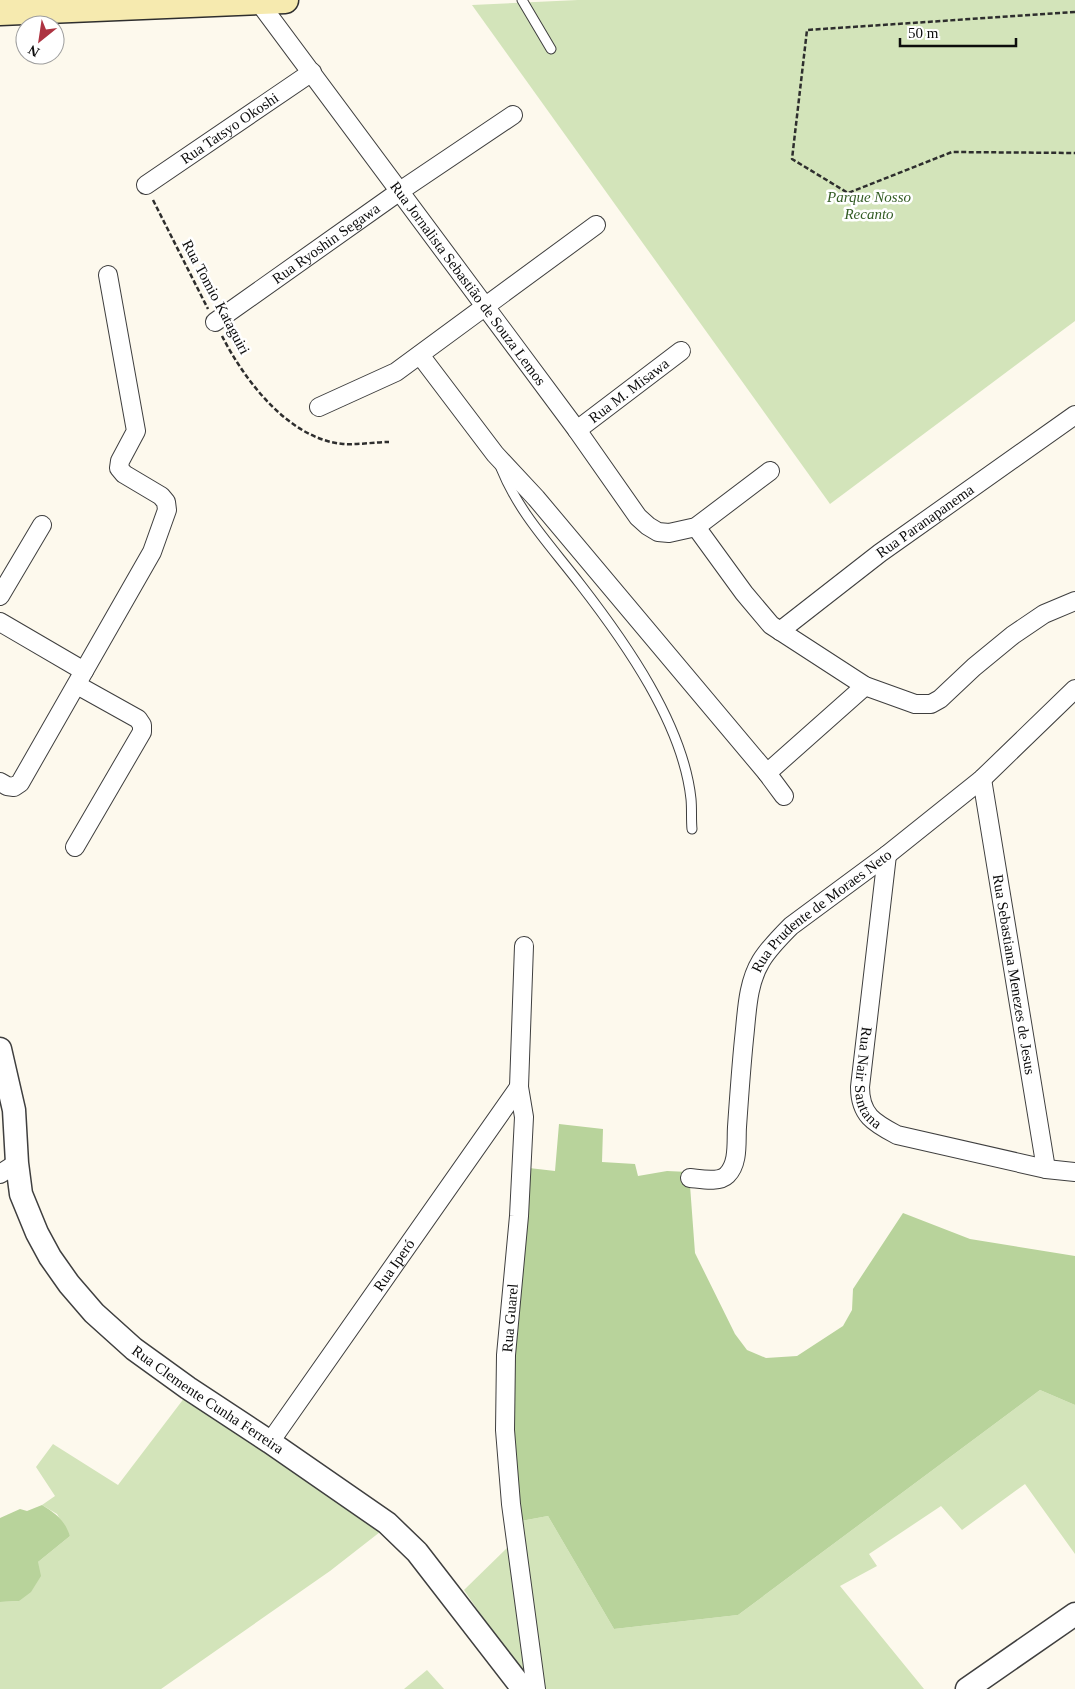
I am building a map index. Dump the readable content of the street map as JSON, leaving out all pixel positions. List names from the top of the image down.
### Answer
{
  "streets": {
    "street": [
      "Rua Tatsyo Okoshi",
      "Rua Ryoshin Segawa",
      "Rua Jornalista Sebastião de Souza Lemos",
      "Rua M. Misawa",
      "Rua Paranapanema",
      "Rua Prudente de Moraes Neto",
      "Rua Sebastiana Menezes de Jesus",
      "Rua Nair Santana",
      "Rua Iperó",
      "Rua Guarel",
      "Rua Clemente Cunha Ferreira"
    ],
    "path": ["Rua Tomio Kataguiri"]
  },
  "crossings": [
    ["Rua Tatsyo Okoshi", "Rua Jornalista Sebastião de Souza Lemos"],
    ["Rua Tatsyo Okoshi", "Rua Tomio Kataguiri"],
    ["Rua Ryoshin Segawa", "Rua Jornalista Sebastião de Souza Lemos"],
    ["Rua Ryoshin Segawa", "Rua Tomio Kataguiri"],
    ["Rua Jornalista Sebastião de Souza Lemos", "Rua M. Misawa"],
    ["Rua Prudente de Moraes Neto", "Rua Sebastiana Menezes de Jesus"],
    ["Rua Prudente de Moraes Neto", "Rua Nair Santana"],
    ["Rua Sebastiana Menezes de Jesus", "Rua Nair Santana"],
    ["Rua Iperó", "Rua Guarel"],
    ["Rua Iperó", "Rua Clemente Cunha Ferreira"]
  ],
  "parks": ["Parque Nosso Recanto"],
  "scale_bar": "50 m",
  "north": "bottom left"
}
